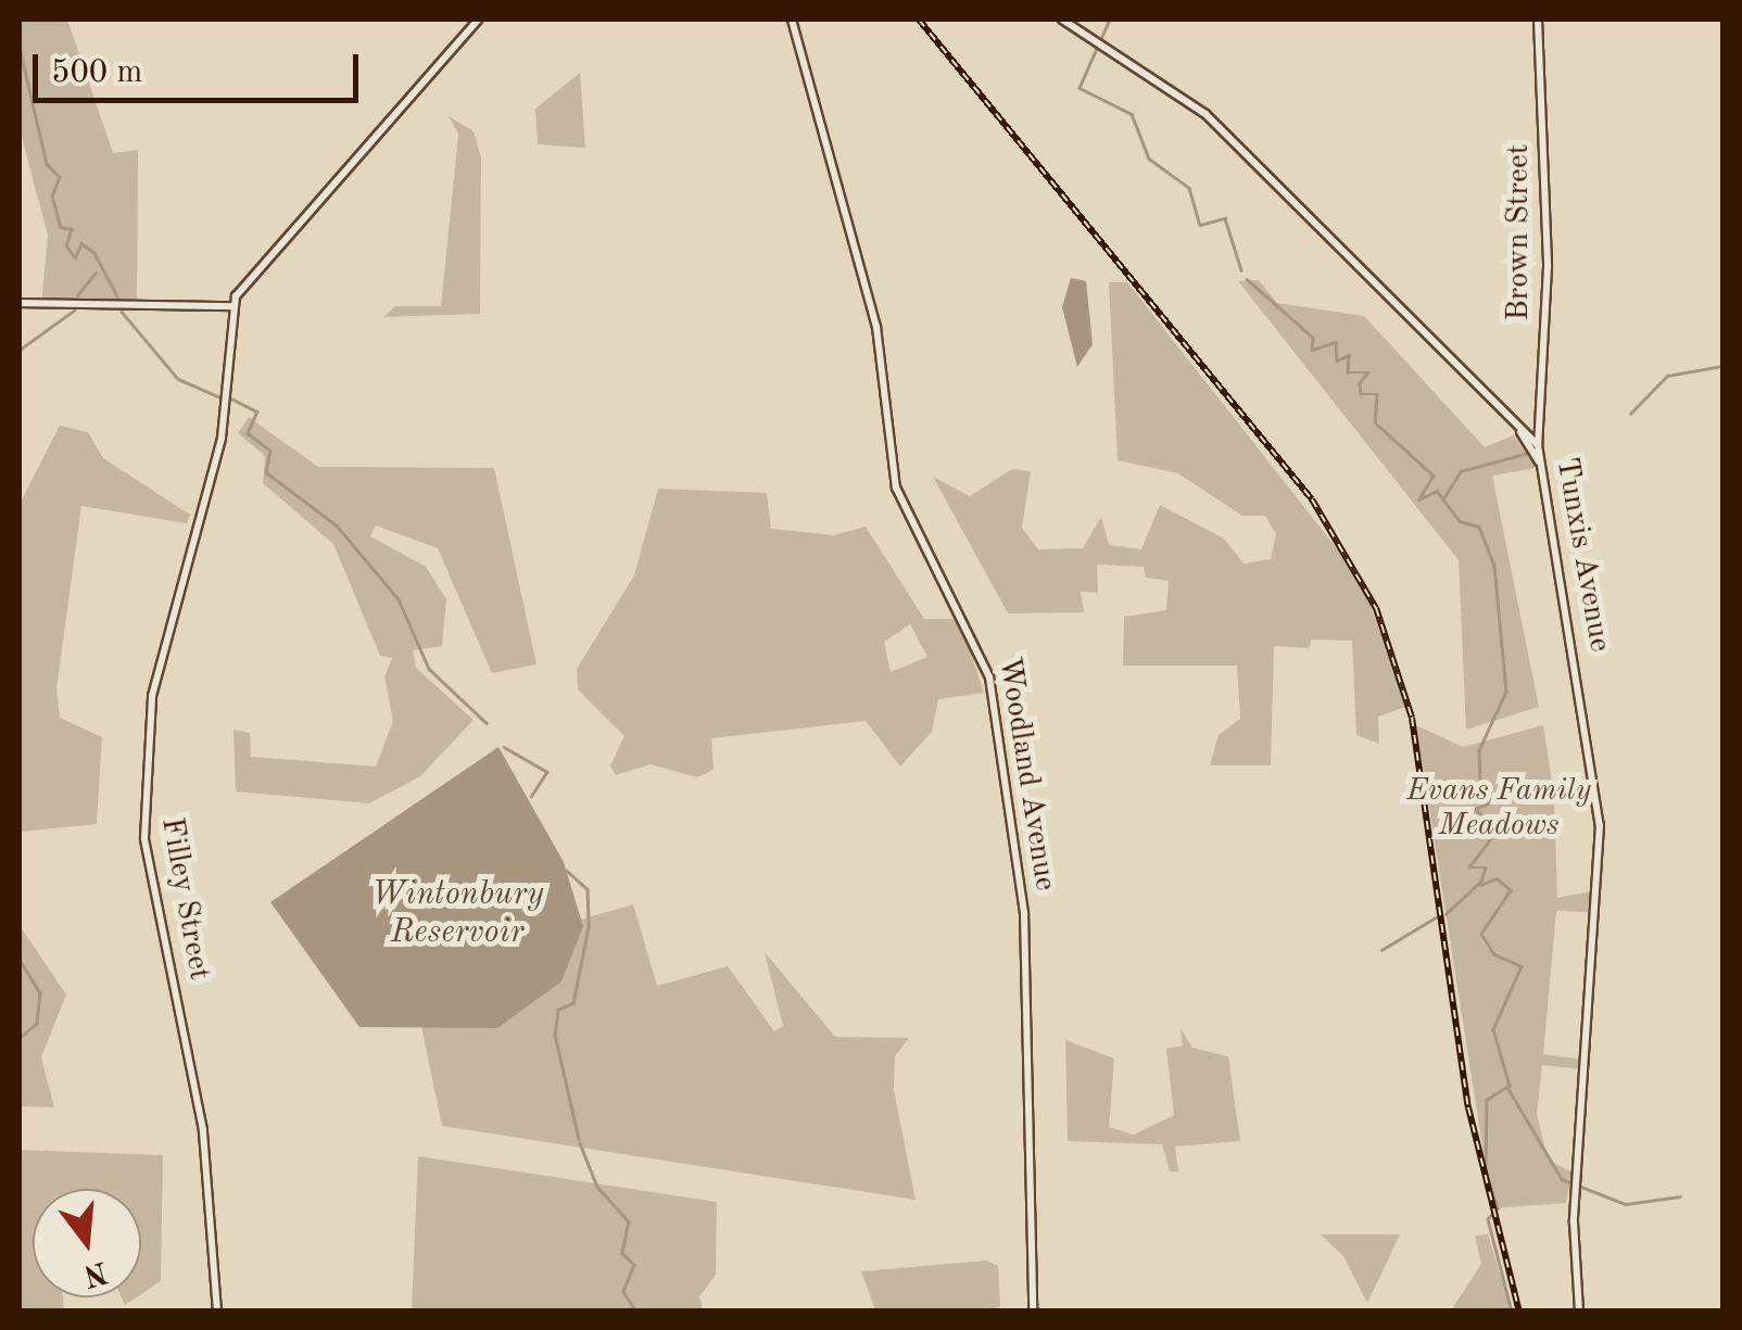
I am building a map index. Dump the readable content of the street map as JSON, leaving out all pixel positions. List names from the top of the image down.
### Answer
{
  "streets": {
    "street": [
      "Brown Street",
      "Tunxis Avenue",
      "Woodland Avenue",
      "Filley Street"
    ]
  },
  "crossings": [
    ["Brown Street", "Tunxis Avenue"]
  ],
  "water": ["Wintonbury Reservoir"],
  "parks": ["Evans Family Meadows"],
  "scale_bar": "500 m",
  "north": "bottom"
}
